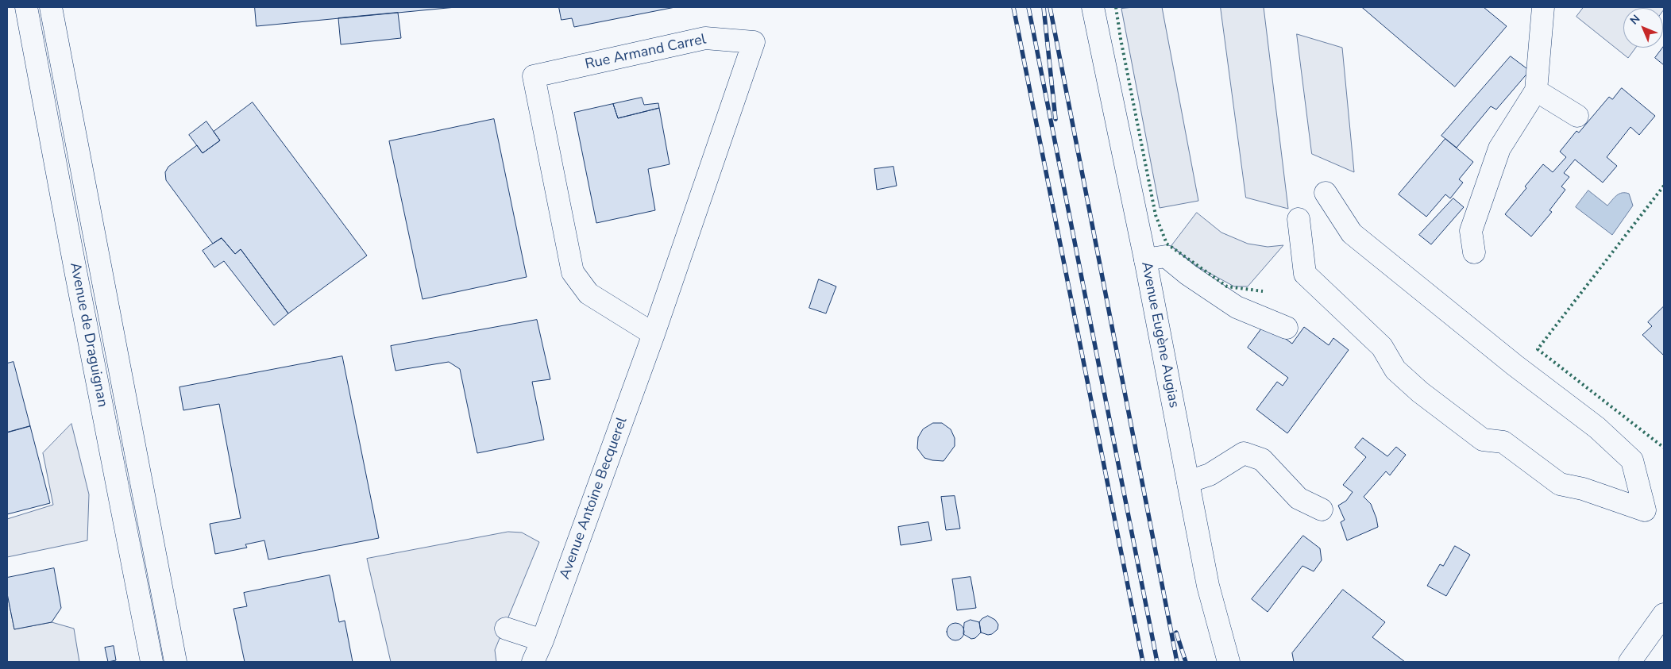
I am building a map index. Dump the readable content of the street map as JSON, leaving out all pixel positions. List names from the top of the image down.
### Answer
{
  "streets": {
    "main road": [
      "Rue Armand Carrel",
      "Avenue de Draguignan",
      "Avenue Eugène Augias",
      "Avenue Antoine Becquerel"
    ]
  },
  "crossings": [
    ["Rue Armand Carrel", "Avenue Antoine Becquerel"]
  ],
  "north": "top left"
}
